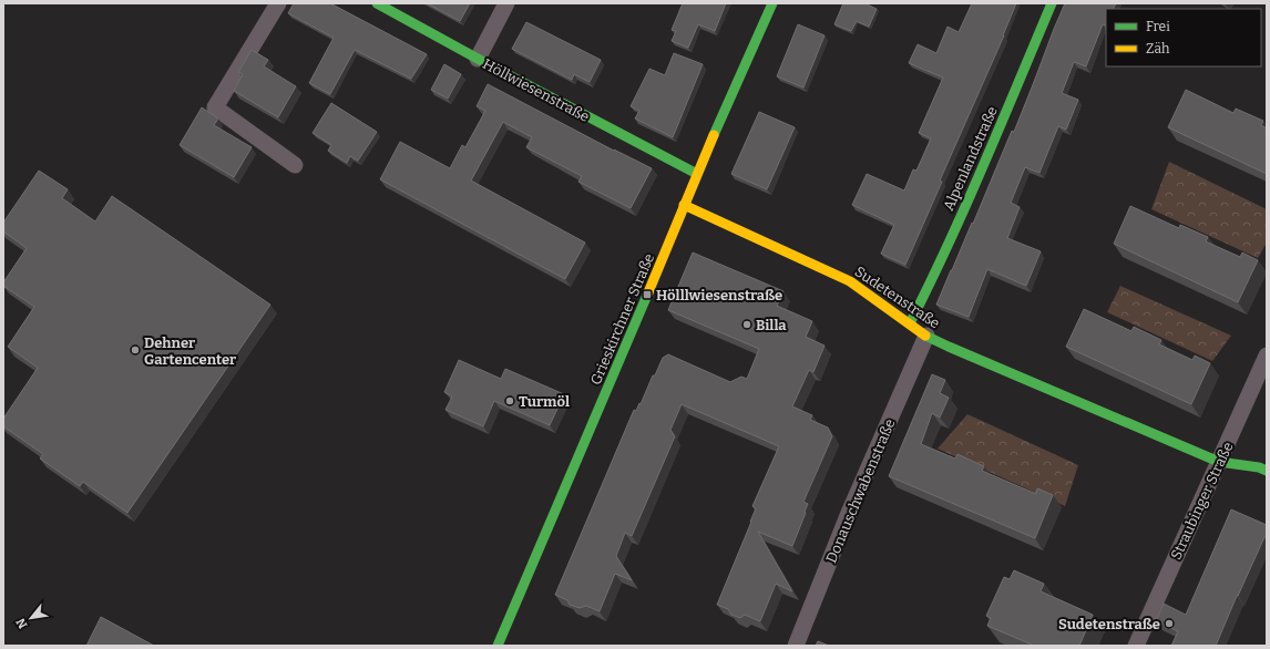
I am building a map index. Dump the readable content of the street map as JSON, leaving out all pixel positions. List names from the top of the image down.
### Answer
{
  "streets": {
    "street": [
      "Höllwiesenstraße",
      "Alpenlandstraße",
      "Sudetenstraße",
      "Grieskirchner Straße",
      "Donauschwabenstraße",
      "Straubinger Straße"
    ]
  },
  "crossings": [
    ["Höllwiesenstraße", "Grieskirchner Straße"],
    ["Alpenlandstraße", "Sudetenstraße"],
    ["Sudetenstraße", "Grieskirchner Straße"],
    ["Sudetenstraße", "Donauschwabenstraße"],
    ["Sudetenstraße", "Straubinger Straße"]
  ],
  "places": {
    "transit": ["Hölllwiesenstraße"],
    "other": [
      "Billa",
      "Dehner Gartencenter",
      "Turmöl",
      "Sudetenstraße"
    ]
  },
  "legend": ["Frei", "Zäh"],
  "north": "bottom left"
}
